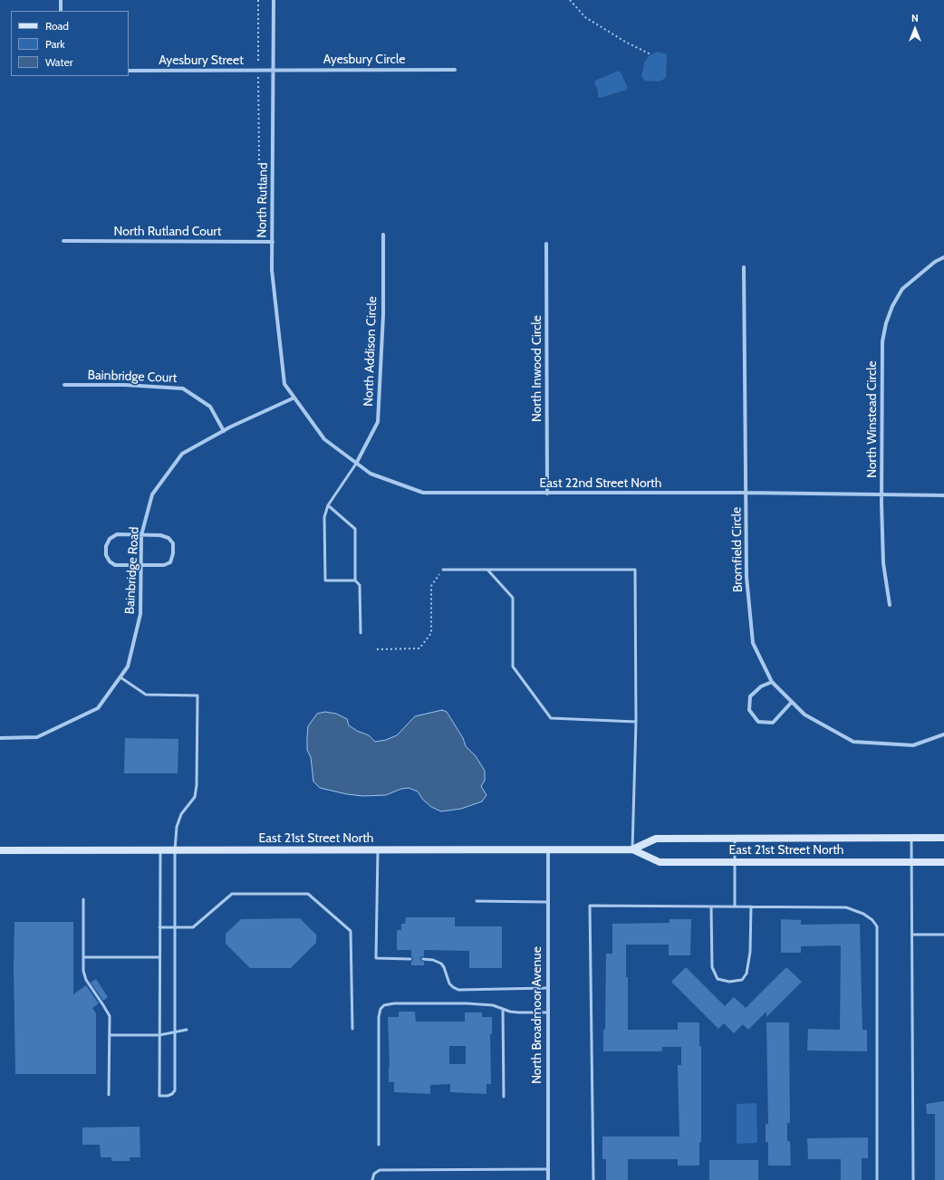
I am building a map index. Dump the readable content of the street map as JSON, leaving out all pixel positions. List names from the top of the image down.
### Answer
{
  "streets": {
    "main road": ["East 21st Street North"],
    "street": [
      "Ayesbury Circle",
      "Ayesbury Street",
      "North Rutland",
      "North Rutland Court",
      "North Addison Circle",
      "North Inwood Circle",
      "Bainbridge Court",
      "North Winstead Circle",
      "East 22nd Street North",
      "Bromfield Circle",
      "Bainbridge Road",
      "North Broadmoor Avenue"
    ]
  },
  "crossings": [
    ["Ayesbury Circle", "Ayesbury Street"],
    ["Ayesbury Circle", "North Rutland"],
    ["Ayesbury Street", "North Rutland"],
    ["North Rutland", "North Rutland Court"],
    ["North Rutland", "East 22nd Street North"],
    ["North Rutland", "Bainbridge Road"],
    ["North Addison Circle", "East 22nd Street North"],
    ["North Inwood Circle", "East 22nd Street North"],
    ["Bainbridge Court", "Bainbridge Road"],
    ["North Winstead Circle", "East 22nd Street North"],
    ["East 22nd Street North", "Bromfield Circle"],
    ["East 22nd Street North", "Bainbridge Road"],
    ["East 21st Street North", "North Broadmoor Avenue"]
  ],
  "legend": ["Road", "Park", "Water"],
  "north": "top"
}
